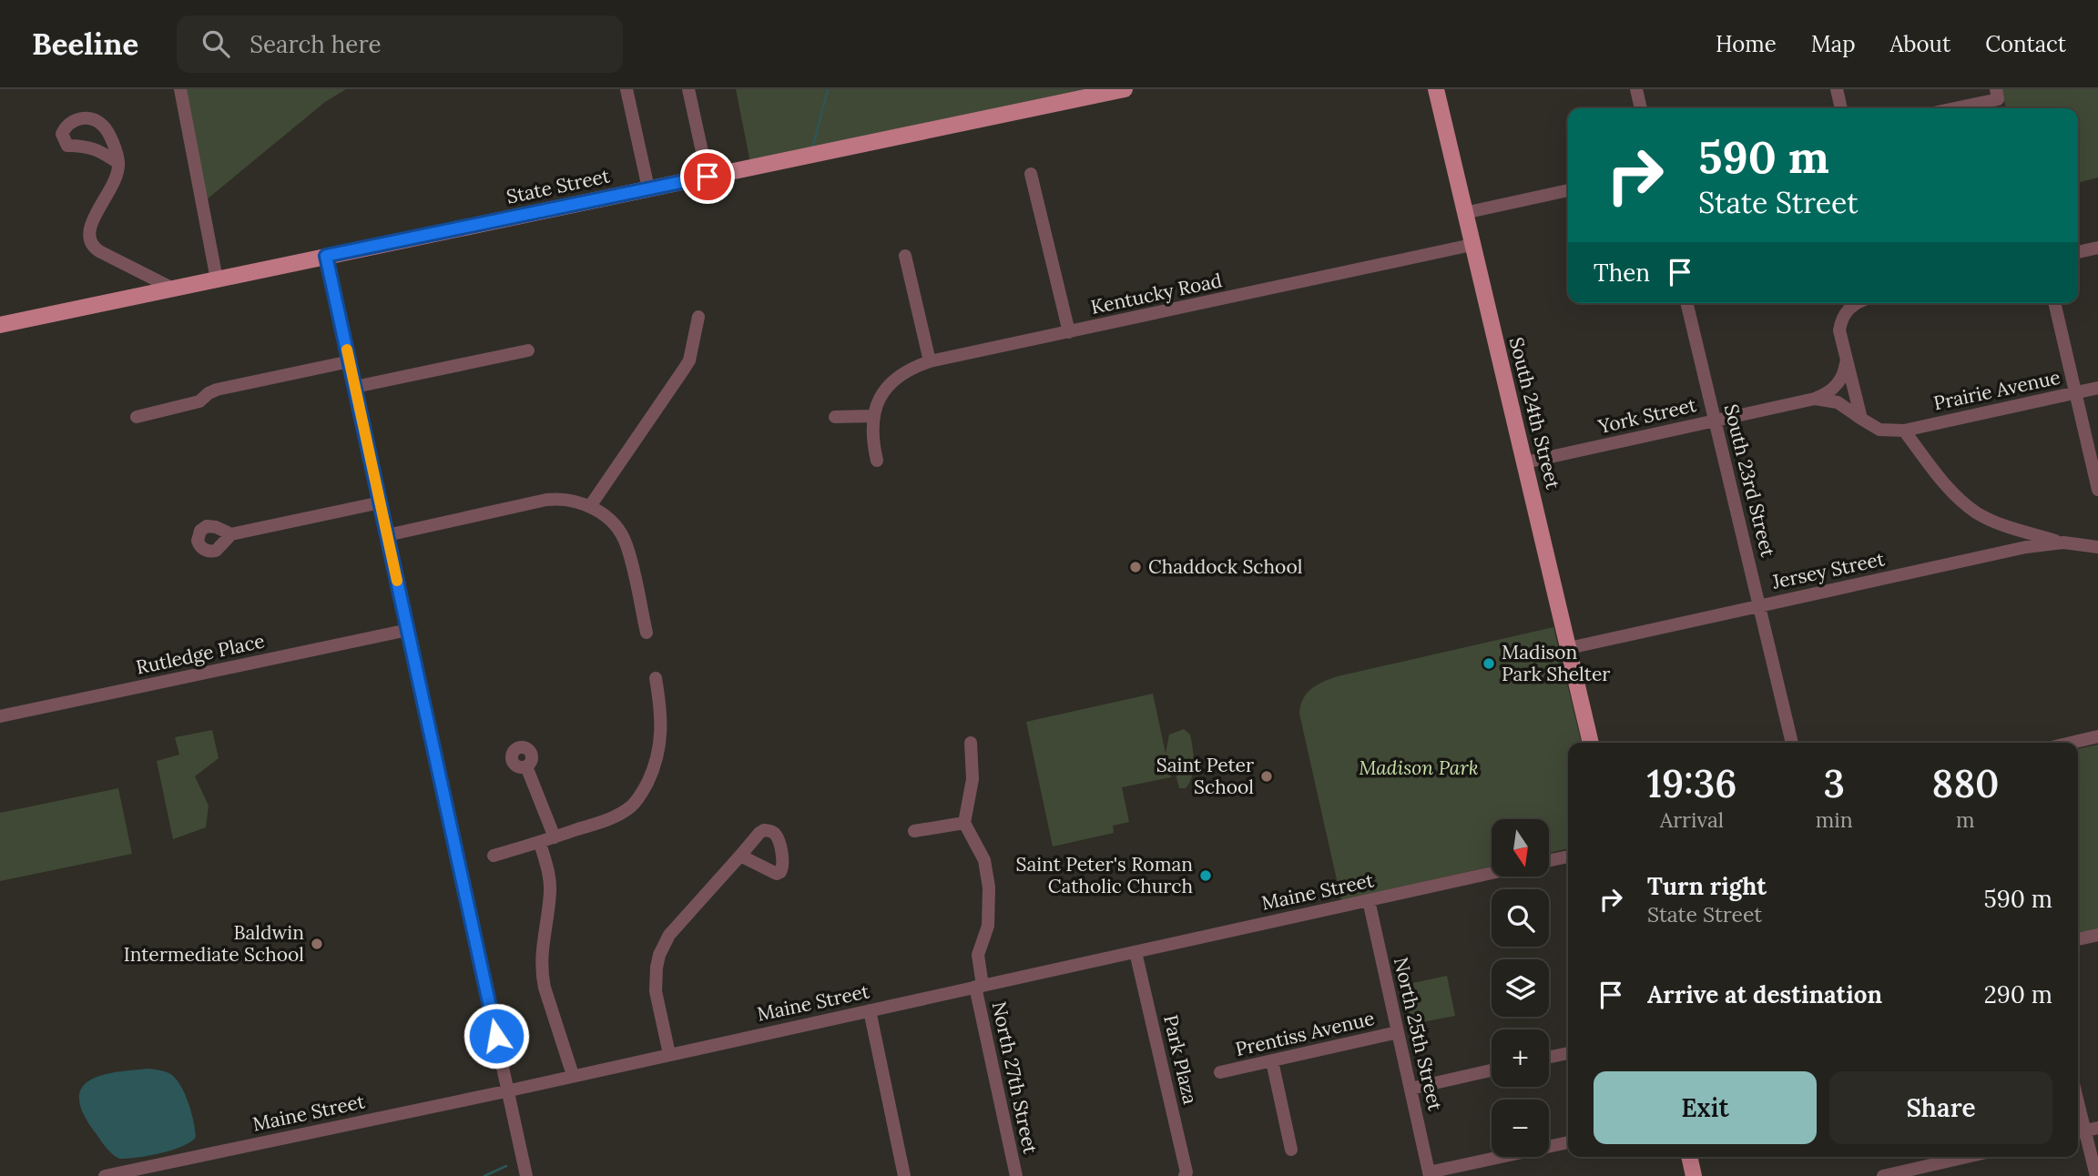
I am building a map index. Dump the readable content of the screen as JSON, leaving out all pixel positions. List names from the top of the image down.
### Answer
{
  "streets": {
    "main road": ["State Street", "South 24th Street"],
    "street": [
      "Kentucky Road",
      "Prairie Avenue",
      "York Street",
      "South 23rd Street",
      "Jersey Street",
      "Rutledge Place",
      "Maine Street",
      "Prentiss Avenue",
      "North 25th Street",
      "Park Plaza",
      "North 27th Street"
    ]
  },
  "crossings": [
    ["Kentucky Road", "South 24th Street"],
    ["Prairie Avenue", "York Street"],
    ["South 24th Street", "York Street"],
    ["South 24th Street", "Jersey Street"],
    ["York Street", "South 23rd Street"],
    ["South 23rd Street", "Jersey Street"],
    ["Maine Street", "North 25th Street"],
    ["Maine Street", "Park Plaza"],
    ["Maine Street", "North 27th Street"],
    ["Prentiss Avenue", "North 25th Street"]
  ],
  "parks": ["Madison Park"],
  "places": [
    "Chaddock School",
    "Madison Park Shelter",
    "Saint Peter School",
    "Saint Peter's Roman Catholic Church",
    "Baldwin Intermediate School"
  ],
  "north": "bottom",
  "page": {
    "header": "Beeline",
    "search": "Search here",
    "nav": [
      "Home",
      "Map",
      "About",
      "Contact"
    ],
    "turn": ["590 m", "State Street"],
    "then": "Then",
    "eta": [
      "19:36",
      "Arrival",
      "3",
      "min",
      "880",
      "m"
    ],
    "map_buttons": ["+", "−"],
    "list": [
      {
        "name": "Turn right",
        "note": "State Street",
        "value": "590 m"
      },
      {
        "name": "Arrive at destination",
        "value": "290 m"
      }
    ],
    "buttons": ["Exit", "Share"]
  }
}
